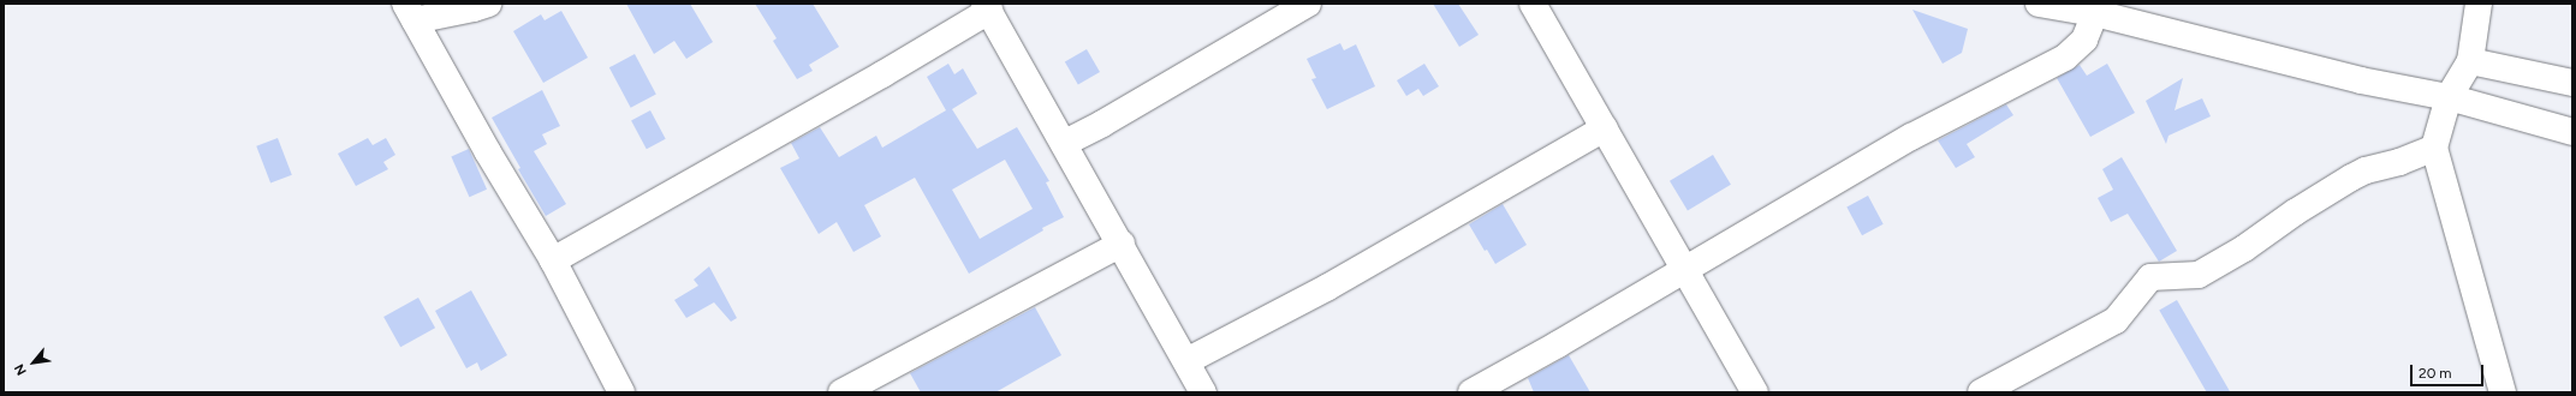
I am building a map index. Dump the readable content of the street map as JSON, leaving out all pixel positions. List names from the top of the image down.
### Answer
{
  "scale_bar": "20 m",
  "north": "bottom left"
}
